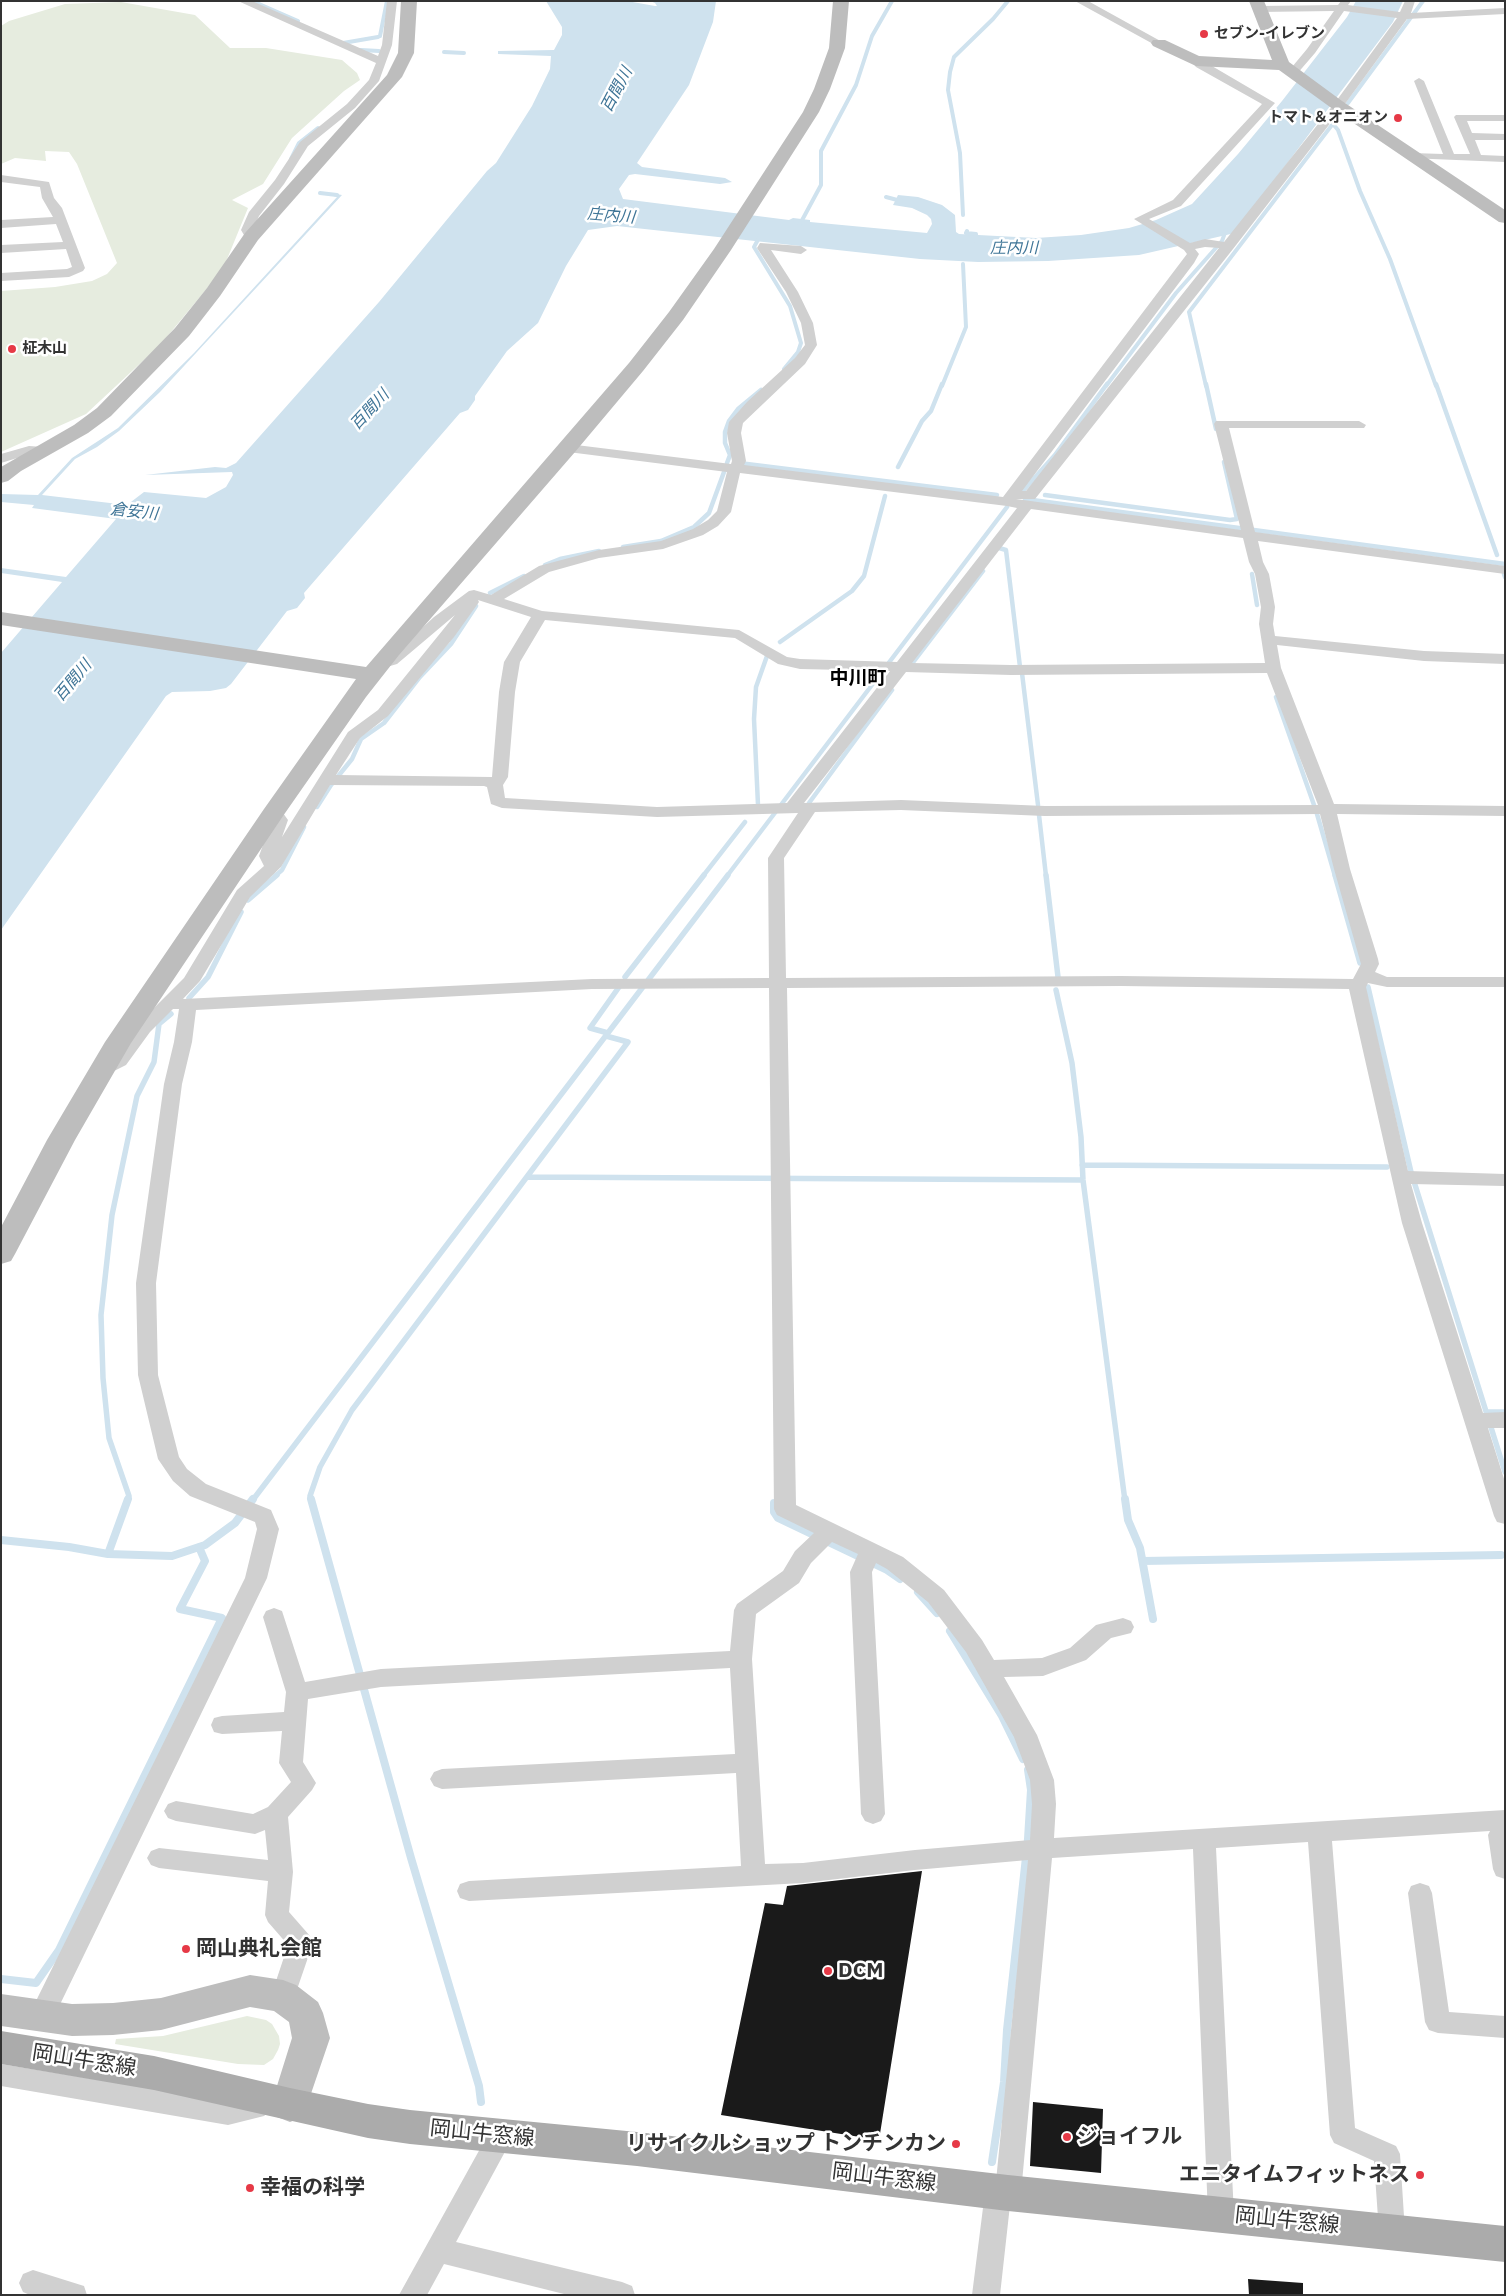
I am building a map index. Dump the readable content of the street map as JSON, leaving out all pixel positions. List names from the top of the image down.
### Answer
{
  "streets": {
    "main road": ["岡山牛窓線"]
  },
  "districts": ["中川町"],
  "water": ["百間川", "庄内川", "倉安川"],
  "places": [
    "セブン-イレブン",
    "トマト＆オニオン",
    "柾木山",
    "岡山典礼会館",
    "DCM",
    "ジョイフル",
    "リサイクルショップ トンチンカン",
    "エニタイムフィットネス",
    "幸福の科学"
  ]
}
